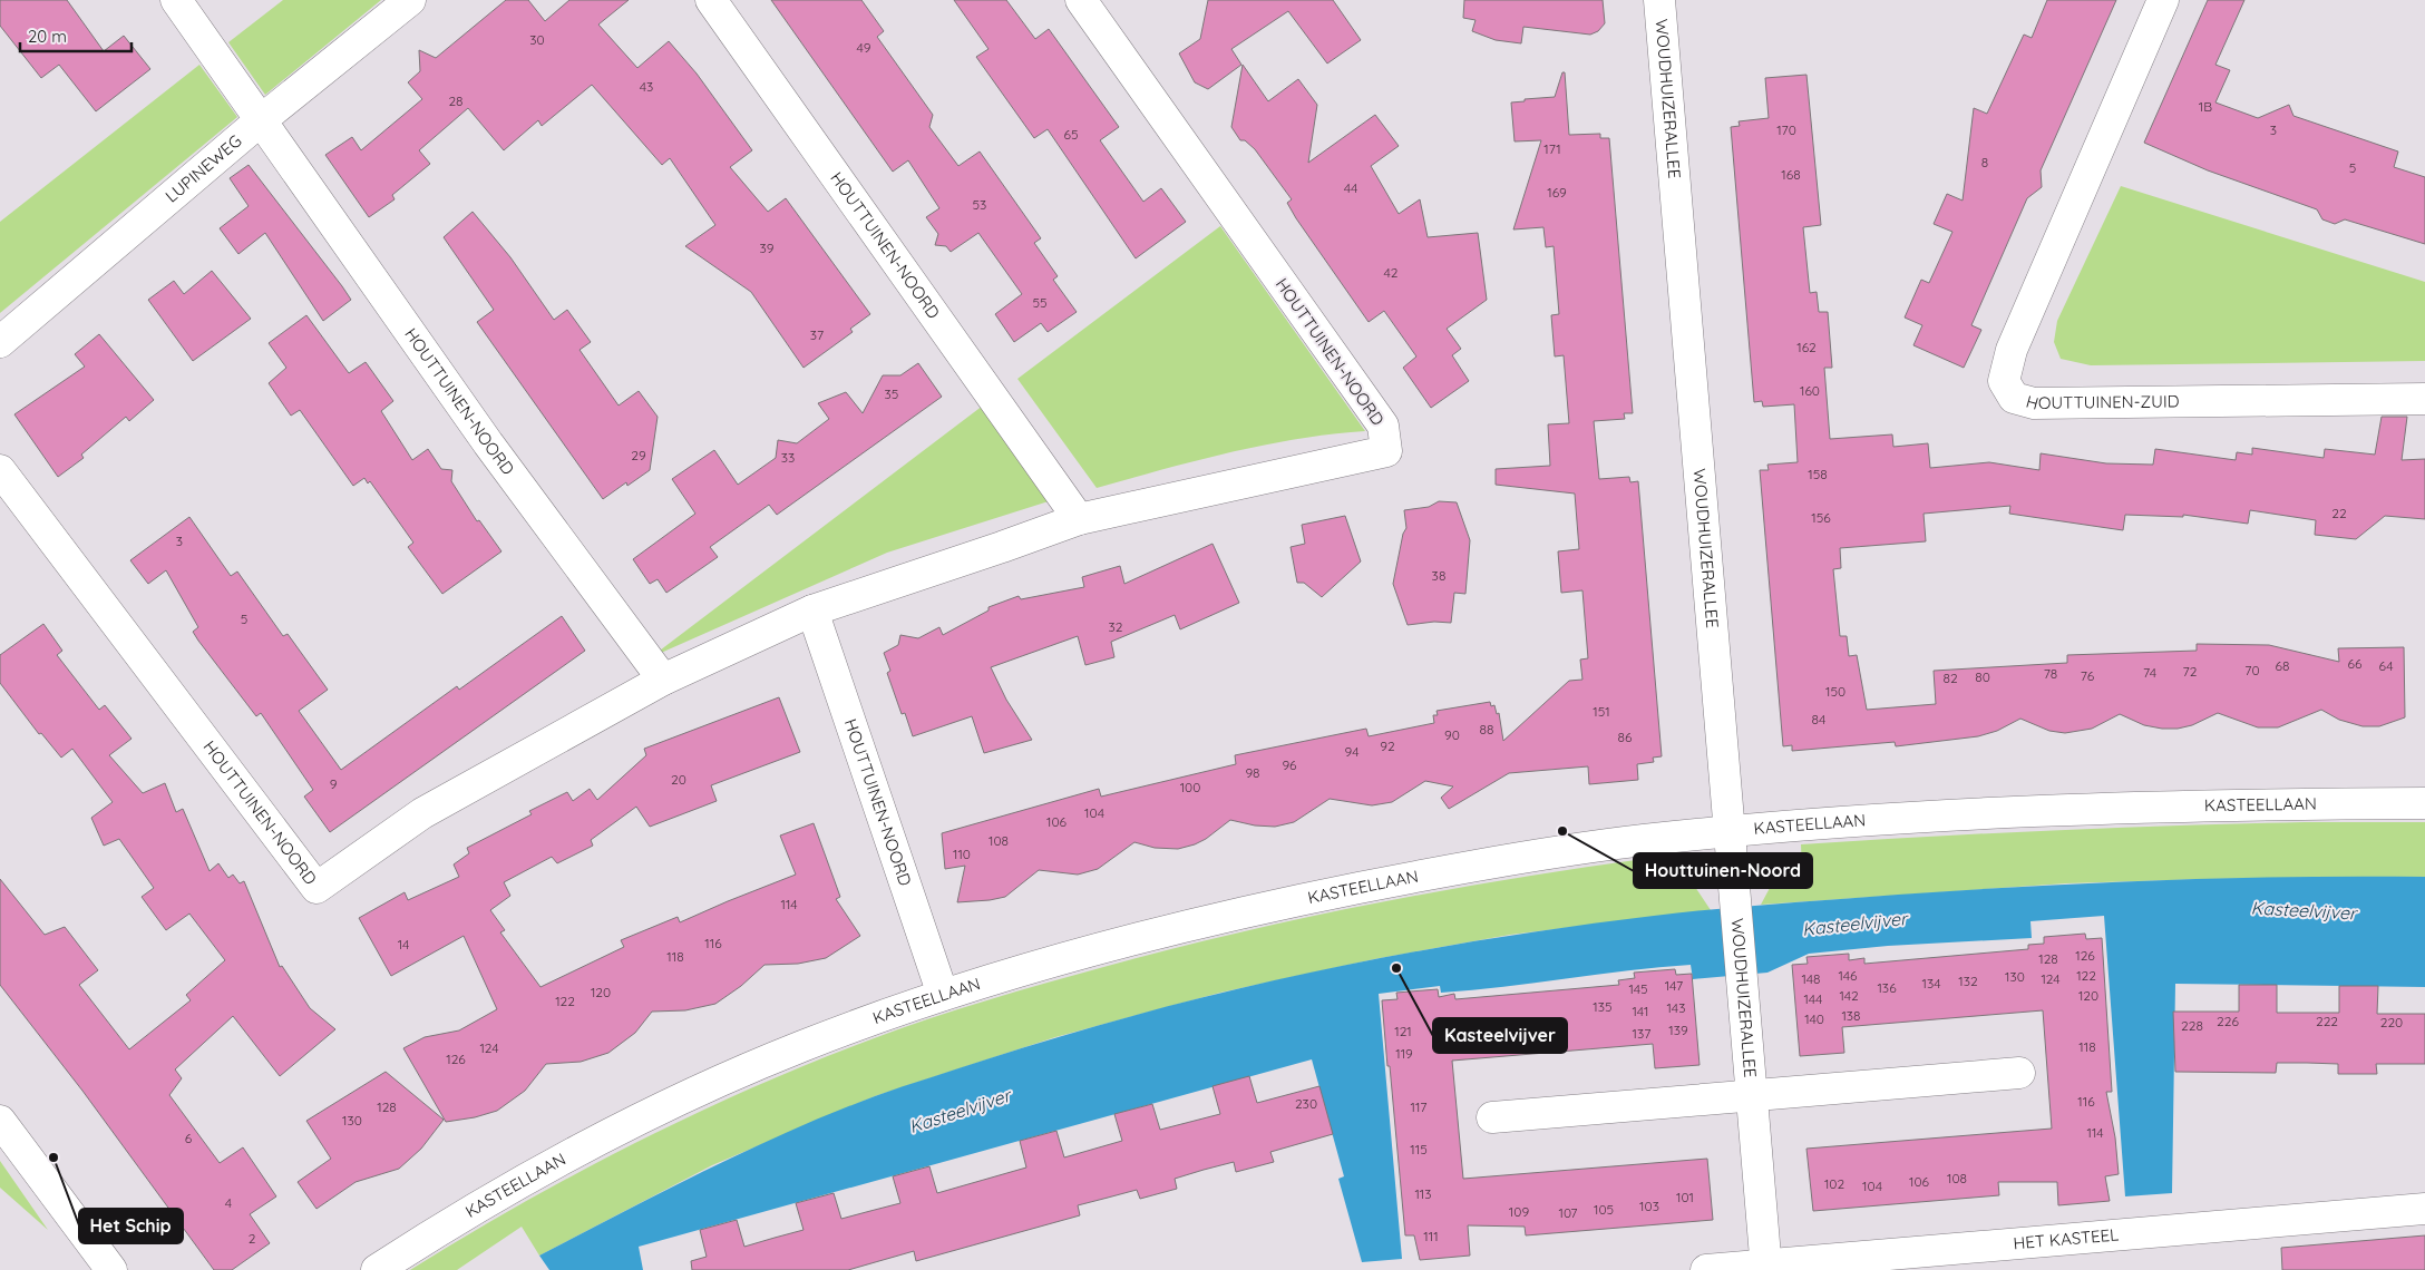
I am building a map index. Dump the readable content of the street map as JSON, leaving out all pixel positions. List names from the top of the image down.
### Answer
{
  "streets": {
    "street": [
      "WOUDHUIZERALLEE",
      "LUPINEWEG",
      "HOUTTUINEN-NOORD",
      "HOUTTUINEN-ZUID",
      "KASTEELLAAN",
      "HET KASTEEL"
    ]
  },
  "crossings": [
    ["WOUDHUIZERALLEE", "KASTEELLAAN"],
    ["WOUDHUIZERALLEE", "HET KASTEEL"],
    ["LUPINEWEG", "HOUTTUINEN-NOORD"],
    ["HOUTTUINEN-NOORD", "KASTEELLAAN"]
  ],
  "water": ["Kasteelvijver"],
  "places": ["Houttuinen-Noord", "Kasteelvijver", "Het Schip"],
  "house_numbers": [
    "30",
    "49",
    "43",
    "28",
    "1B",
    "170",
    "3",
    "65",
    "171",
    "8",
    "5",
    "168",
    "44",
    "169",
    "53",
    "39",
    "42",
    "55",
    "37",
    "162",
    "160",
    "35",
    "29",
    "33",
    "158",
    "22",
    "156",
    "3",
    "38",
    "5",
    "32",
    "66",
    "68",
    "64",
    "70",
    "72",
    "74",
    "78",
    "76",
    "80",
    "82",
    "150",
    "151",
    "84",
    "88",
    "90",
    "86",
    "92",
    "94",
    "96",
    "98",
    "20",
    "9",
    "100",
    "104",
    "106",
    "108",
    "110",
    "114",
    "116",
    "14",
    "126",
    "118",
    "128",
    "146",
    "122",
    "130",
    "148",
    "124",
    "132",
    "134",
    "147",
    "136",
    "145",
    "120",
    "142",
    "120",
    "144",
    "122",
    "135",
    "143",
    "141",
    "138",
    "140",
    "226",
    "222",
    "220",
    "228",
    "139",
    "121",
    "137",
    "118",
    "124",
    "119",
    "126",
    "116",
    "230",
    "128",
    "117",
    "130",
    "114",
    "6",
    "115",
    "108",
    "106",
    "102",
    "104",
    "113",
    "101",
    "4",
    "103",
    "105",
    "109",
    "107",
    "111",
    "2"
  ],
  "scale_bar": "20 m"
}
